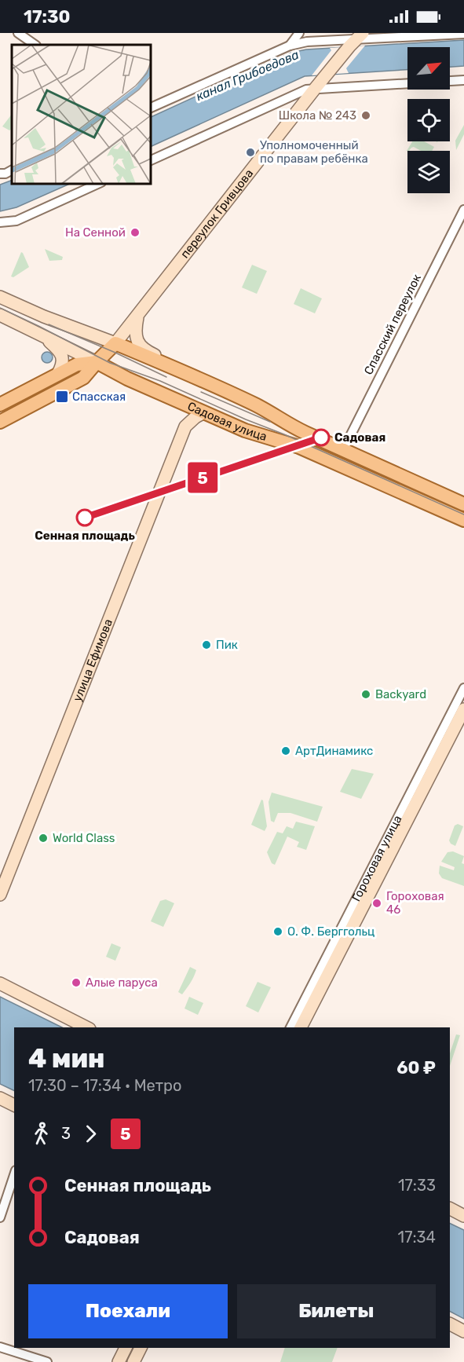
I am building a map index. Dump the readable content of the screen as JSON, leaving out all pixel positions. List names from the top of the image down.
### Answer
{
  "streets": {
    "main road": [
      "переулок Гривцова",
      "Садовая улица",
      "улица Ефимова",
      "Гороховая улица"
    ],
    "street": ["Спасский переулок"]
  },
  "crossings": [
    ["переулок Гривцова", "Садовая улица"],
    ["Спасский переулок", "Садовая улица"]
  ],
  "water": ["канал Грибоедова"],
  "places": {
    "other": [
      "Школа № 243",
      "Уполномоченный по правам ребёнка",
      "На Cенной",
      "Садовая",
      "Сенная площадь",
      "Пик",
      "Backyard",
      "АртДинамикс",
      "World Class",
      "Гороховая 46",
      "О. Ф. Берггольц",
      "Алые паруса"
    ],
    "transit": ["Спасская"]
  },
  "lines": ["metro line 5"],
  "north": "top right",
  "page": {
    "status": "17:30",
    "on_map": "5",
    "heading": ["4 мин", "17:30 – 17:34 · Метро", "60 ₽"],
    "legs": ["3", "5"],
    "list": [
      {
        "name": "Сенная площадь",
        "value": "17:33"
      },
      {
        "name": "Садовая",
        "value": "17:34"
      }
    ],
    "buttons": ["Поехали", "Билеты"]
  }
}
